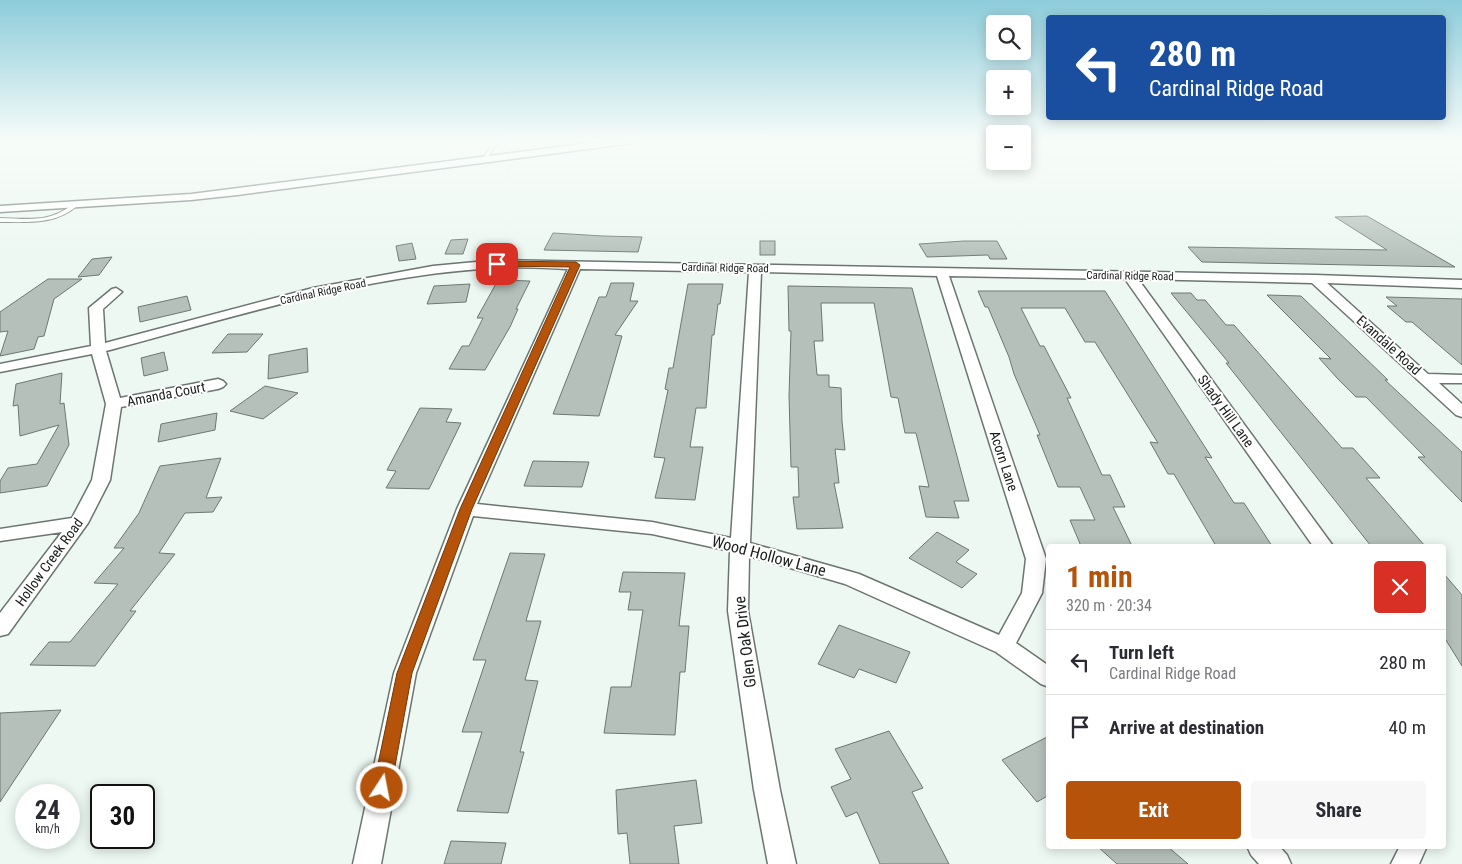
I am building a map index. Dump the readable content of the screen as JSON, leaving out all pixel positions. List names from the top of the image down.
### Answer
{
  "streets": {
    "street": [
      "Cardinal Ridge Road",
      "Evandale Road",
      "Amanda Court",
      "Shady Hill Lane",
      "Acorn Lane",
      "Wood Hollow Lane",
      "Hollow Creek Road",
      "Glen Oak Drive"
    ]
  },
  "crossings": [
    ["Cardinal Ridge Road", "Evandale Road"],
    ["Cardinal Ridge Road", "Shady Hill Lane"],
    ["Cardinal Ridge Road", "Acorn Lane"],
    ["Cardinal Ridge Road", "Hollow Creek Road"],
    ["Cardinal Ridge Road", "Glen Oak Drive"],
    ["Amanda Court", "Hollow Creek Road"],
    ["Acorn Lane", "Wood Hollow Lane"],
    ["Wood Hollow Lane", "Glen Oak Drive"]
  ],
  "page": {
    "map_buttons": ["+", "−"],
    "turn": ["280 m", "Cardinal Ridge Road"],
    "heading": ["1 min", "320 m · 20:34"],
    "list": [
      {
        "name": "Turn left",
        "note": "Cardinal Ridge Road",
        "value": "280 m"
      },
      {
        "name": "Arrive at destination",
        "value": "40 m"
      }
    ],
    "buttons": ["Exit", "Share"],
    "speed": "24 km/h",
    "limit": "30"
  }
}
